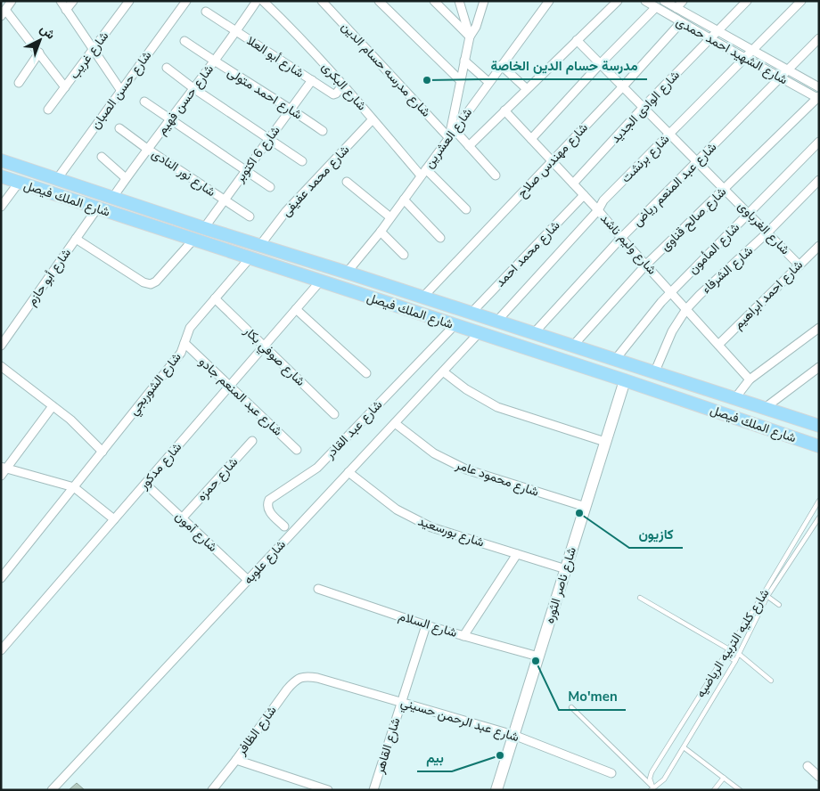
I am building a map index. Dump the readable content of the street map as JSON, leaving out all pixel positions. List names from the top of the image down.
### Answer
{
  "streets": {
    "main road": ["شارع الملك فيصل"],
    "street": [
      "شارع الشهيد احمد حمدى",
      "شارع غريب",
      "شارع أبو العلا",
      "شارع مدرسه حسام الدين",
      "شارع البكرى",
      "شارع حسن الصبان",
      "شارع احمد متولى",
      "شارع حسن فهيم",
      "شارع الوادى الجديد",
      "شارع العشرين",
      "شارع 6 اكتوبر",
      "شارع برنشت",
      "شارع مهندس صلاح",
      "شارع نور النادى",
      "شارع محمد عفيفى",
      "شارع عبد المنعم رياض",
      "شارع صالح قناوى",
      "شارع الغرباوى",
      "شارع وليم ناشد",
      "شارع المأمون",
      "شارع محمد احمد",
      "شارع الشرفاء",
      "شارع أبو حازم",
      "شارع احمد ابراهيم",
      "شارع صوفي بكار",
      "شارع الشوربجي",
      "شارع عبد المنعم جادو",
      "شارع عبد القادر",
      "شارع مدكور",
      "شارع محمود عامر",
      "شارع حمزه",
      "شارع آمون",
      "شارع بورسعيد",
      "شارع علوبه",
      "شارع ناصر الثوره",
      "شارع السلام",
      "شارع عبد الرحمن حسيني",
      "شارع الظافر",
      "شارع القاهر"
    ],
    "lane": ["شارع كليه التربيه الرياضيه"]
  },
  "crossings": [
    ["شارع الشهيد احمد حمدى", "شارع الوادى الجديد"],
    ["شارع الشهيد احمد حمدى", "شارع برنشت"],
    ["شارع الشهيد احمد حمدى", "شارع مهندس صلاح"],
    ["شارع الشهيد احمد حمدى", "شارع عبد المنعم رياض"],
    ["شارع الشهيد احمد حمدى", "شارع صالح قناوى"],
    ["شارع أبو العلا", "شارع البكرى"],
    ["شارع أبو العلا", "شارع حسن فهيم"],
    ["شارع أبو العلا", "شارع 6 اكتوبر"],
    ["شارع مدرسه حسام الدين", "شارع العشرين"],
    ["شارع البكرى", "شارع العشرين"],
    ["شارع البكرى", "شارع محمد عفيفى"],
    ["شارع حسن الصبان", "شارع الملك فيصل"],
    ["شارع احمد متولى", "شارع حسن فهيم"],
    ["شارع احمد متولى", "شارع 6 اكتوبر"],
    ["شارع حسن فهيم", "شارع نور النادى"],
    ["شارع حسن فهيم", "شارع الملك فيصل"],
    ["شارع الوادى الجديد", "شارع الغرباوى"],
    ["شارع الوادى الجديد", "شارع وليم ناشد"],
    ["شارع العشرين", "شارع الملك فيصل"],
    ["شارع 6 اكتوبر", "شارع نور النادى"],
    ["شارع 6 اكتوبر", "شارع الملك فيصل"],
    ["شارع برنشت", "شارع الملك فيصل"],
    ["شارع برنشت", "شارع الغرباوى"],
    ["شارع برنشت", "شارع وليم ناشد"],
    ["شارع مهندس صلاح", "شارع الملك فيصل"],
    ["شارع مهندس صلاح", "شارع الغرباوى"],
    ["شارع مهندس صلاح", "شارع وليم ناشد"],
    ["شارع محمد عفيفى", "شارع الملك فيصل"],
    ["شارع عبد المنعم رياض", "شارع الملك فيصل"],
    ["شارع عبد المنعم رياض", "شارع الغرباوى"],
    ["شارع عبد المنعم رياض", "شارع وليم ناشد"],
    ["شارع الملك فيصل", "شارع صالح قناوى"],
    ["شارع الملك فيصل", "شارع المأمون"],
    ["شارع الملك فيصل", "شارع محمد احمد"],
    ["شارع الملك فيصل", "شارع الشرفاء"],
    ["شارع الملك فيصل", "شارع أبو حازم"],
    ["شارع الملك فيصل", "شارع الشوربجي"],
    ["شارع الملك فيصل", "شارع عبد القادر"],
    ["شارع الملك فيصل", "شارع مدكور"],
    ["شارع الملك فيصل", "شارع علوبه"],
    ["شارع الملك فيصل", "شارع ناصر الثوره"],
    ["شارع صالح قناوى", "شارع الغرباوى"],
    ["شارع صالح قناوى", "شارع وليم ناشد"],
    ["شارع الغرباوى", "شارع المأمون"],
    ["شارع الغرباوى", "شارع الشرفاء"],
    ["شارع الغرباوى", "شارع احمد ابراهيم"],
    ["شارع وليم ناشد", "شارع المأمون"],
    ["شارع وليم ناشد", "شارع محمد احمد"],
    ["شارع وليم ناشد", "شارع الشرفاء"],
    ["شارع وليم ناشد", "شارع احمد ابراهيم"],
    ["شارع صوفي بكار", "شارع الشوربجي"],
    ["شارع صوفي بكار", "شارع مدكور"],
    ["شارع الشوربجي", "شارع عبد المنعم جادو"],
    ["شارع عبد المنعم جادو", "شارع مدكور"],
    ["شارع مدكور", "شارع آمون"],
    ["شارع محمود عامر", "شارع علوبه"],
    ["شارع محمود عامر", "شارع ناصر الثوره"],
    ["شارع حمزه", "شارع آمون"],
    ["شارع آمون", "شارع علوبه"],
    ["شارع بورسعيد", "شارع علوبه"],
    ["شارع بورسعيد", "شارع ناصر الثوره"],
    ["شارع ناصر الثوره", "شارع السلام"],
    ["شارع ناصر الثوره", "شارع عبد الرحمن حسيني"],
    ["شارع السلام", "شارع القاهر"],
    ["شارع عبد الرحمن حسيني", "شارع الظافر"],
    ["شارع عبد الرحمن حسيني", "شارع القاهر"]
  ],
  "places": [
    "مدرسة حسام الدين الخاصة",
    "كازيون",
    "Mo'men",
    "بيم"
  ],
  "north": "top right"
}
